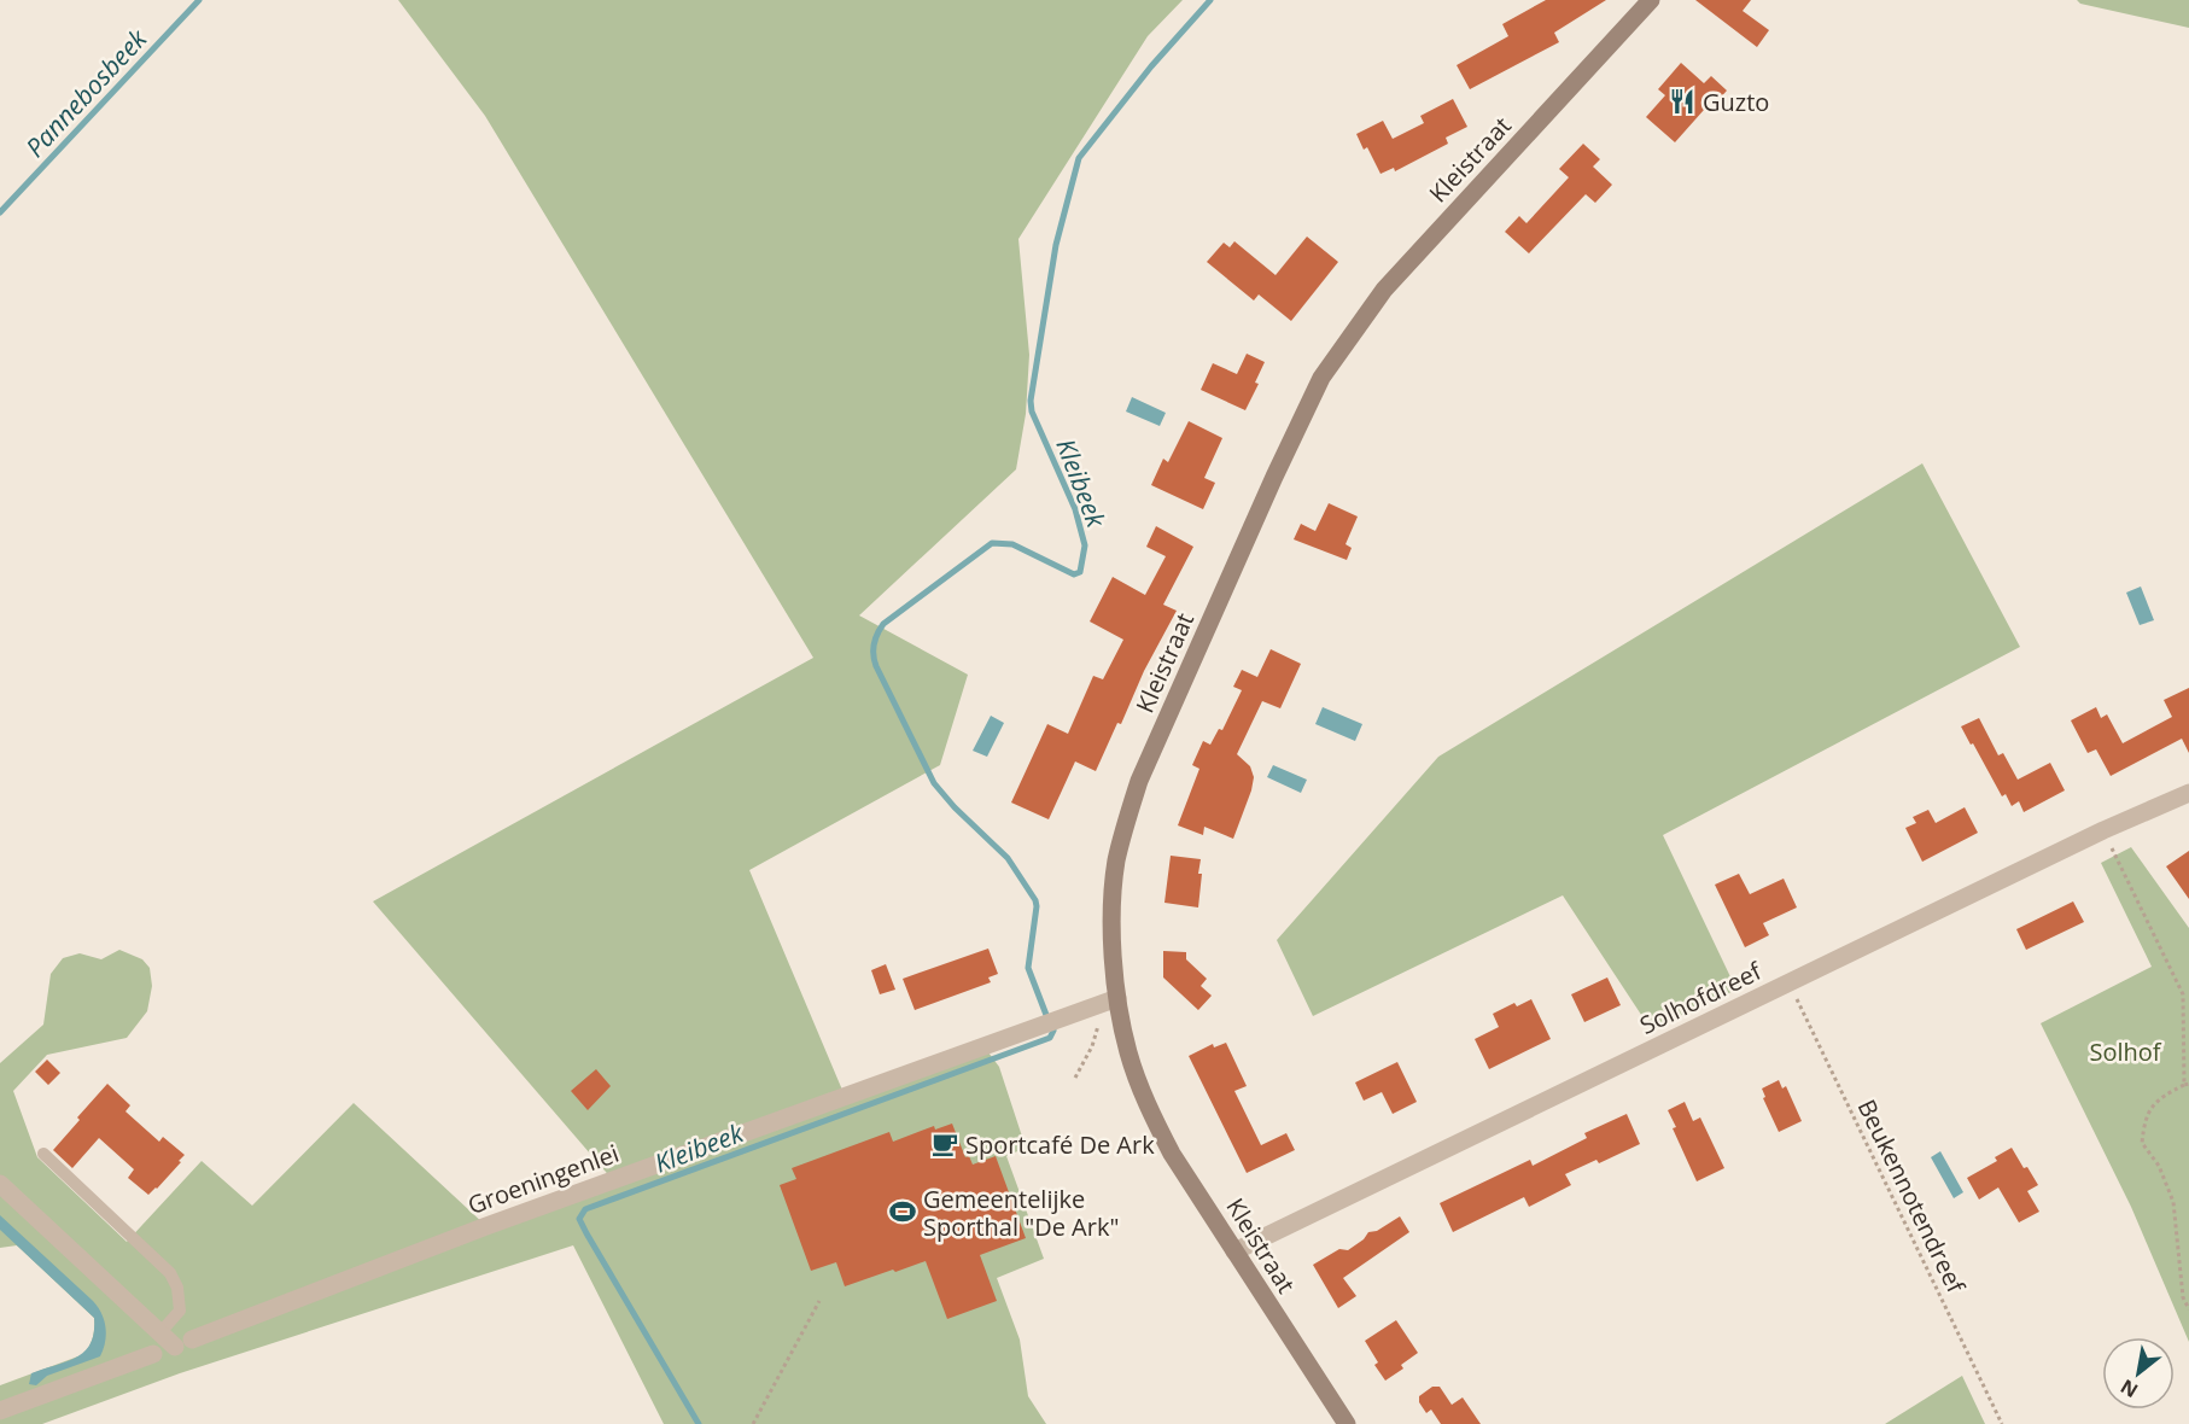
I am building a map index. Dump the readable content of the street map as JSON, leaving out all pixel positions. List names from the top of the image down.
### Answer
{
  "streets": {
    "street": ["Kleistraat", "Solhofdreef", "Groeningenlei"],
    "path": ["Beukennotendreef"]
  },
  "crossings": [
    ["Kleistraat", "Solhofdreef"],
    ["Kleistraat", "Groeningenlei"],
    ["Solhofdreef", "Beukennotendreef"]
  ],
  "water": ["Pannebosbeek", "Kleibeek"],
  "parks": ["Solhof"],
  "places": {
    "restaurant": ["Guzto"],
    "cafe": ["Sportcafé De Ark"],
    "sports": ["Gemeentelijke Sporthal \"De Ark\""]
  },
  "north": "bottom left"
}
